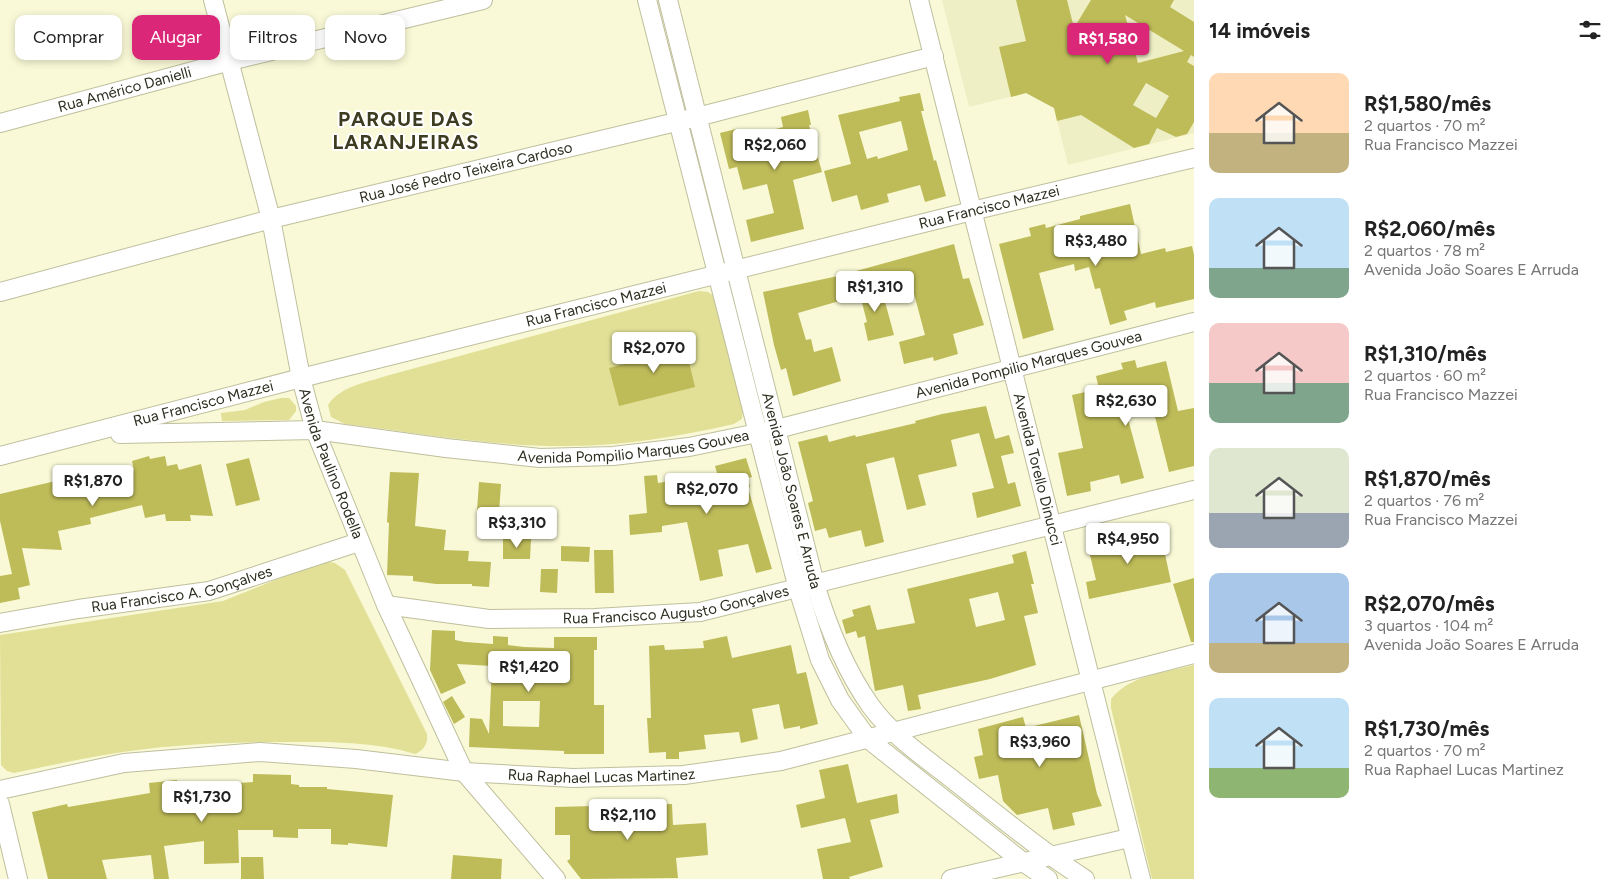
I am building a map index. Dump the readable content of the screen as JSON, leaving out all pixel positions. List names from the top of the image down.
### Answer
{
  "streets": {
    "street": [
      "Rua Américo Danielli",
      "Rua José Pedro Teixeira Cardoso",
      "Rua Francisco Mazzei",
      "Avenida Pompilio Marques Gouvea",
      "Avenida Paulino Rodella",
      "Avenida Torello Dinucci",
      "Avenida João Soares E Arruda",
      "Rua Francisco A. Gonçalves",
      "Rua Francisco Augusto Gonçalves",
      "Rua Raphael Lucas Martinez"
    ]
  },
  "crossings": [
    ["Rua Américo Danielli", "Avenida Paulino Rodella"],
    ["Rua José Pedro Teixeira Cardoso", "Avenida Paulino Rodella"],
    ["Rua José Pedro Teixeira Cardoso", "Avenida Torello Dinucci"],
    ["Rua José Pedro Teixeira Cardoso", "Avenida João Soares E Arruda"],
    ["Rua Francisco Mazzei", "Avenida Pompilio Marques Gouvea"],
    ["Rua Francisco Mazzei", "Avenida Paulino Rodella"],
    ["Rua Francisco Mazzei", "Avenida Torello Dinucci"],
    ["Rua Francisco Mazzei", "Avenida João Soares E Arruda"],
    ["Avenida Pompilio Marques Gouvea", "Avenida Paulino Rodella"],
    ["Avenida Pompilio Marques Gouvea", "Avenida Torello Dinucci"],
    ["Avenida Pompilio Marques Gouvea", "Avenida João Soares E Arruda"],
    ["Avenida Paulino Rodella", "Rua Francisco A. Gonçalves"],
    ["Avenida Paulino Rodella", "Rua Francisco Augusto Gonçalves"],
    ["Avenida Paulino Rodella", "Rua Raphael Lucas Martinez"],
    ["Avenida Torello Dinucci", "Rua Francisco Augusto Gonçalves"],
    ["Avenida Torello Dinucci", "Rua Raphael Lucas Martinez"],
    ["Avenida João Soares E Arruda", "Rua Francisco Augusto Gonçalves"],
    ["Avenida João Soares E Arruda", "Rua Raphael Lucas Martinez"]
  ],
  "districts": ["PARQUE DAS LARANJEIRAS"],
  "page": {
    "heading": "14 imóveis",
    "chip": [
      "Comprar",
      "Alugar",
      "Filtros",
      "Novo"
    ],
    "price": [
      "R$1,580",
      "R$2,060",
      "R$3,480",
      "R$1,310",
      "R$2,070",
      "R$2,630",
      "R$1,870",
      "R$2,070",
      "R$3,310",
      "R$4,950",
      "R$1,420",
      "R$3,960",
      "R$1,730",
      "R$2,110"
    ],
    "list": [
      {
        "name": "R$1,580/mês",
        "note": "2 quartos · 70 m² · Rua Francisco Mazzei"
      },
      {
        "name": "R$2,060/mês",
        "note": "2 quartos · 78 m² · Avenida João Soares E Arruda"
      },
      {
        "name": "R$1,310/mês",
        "note": "2 quartos · 60 m² · Rua Francisco Mazzei"
      },
      {
        "name": "R$1,870/mês",
        "note": "2 quartos · 76 m² · Rua Francisco Mazzei"
      },
      {
        "name": "R$2,070/mês",
        "note": "3 quartos · 104 m² · Avenida João Soares E Arruda"
      },
      {
        "name": "R$1,730/mês",
        "note": "2 quartos · 70 m² · Rua Raphael Lucas Martinez"
      }
    ]
  }
}
